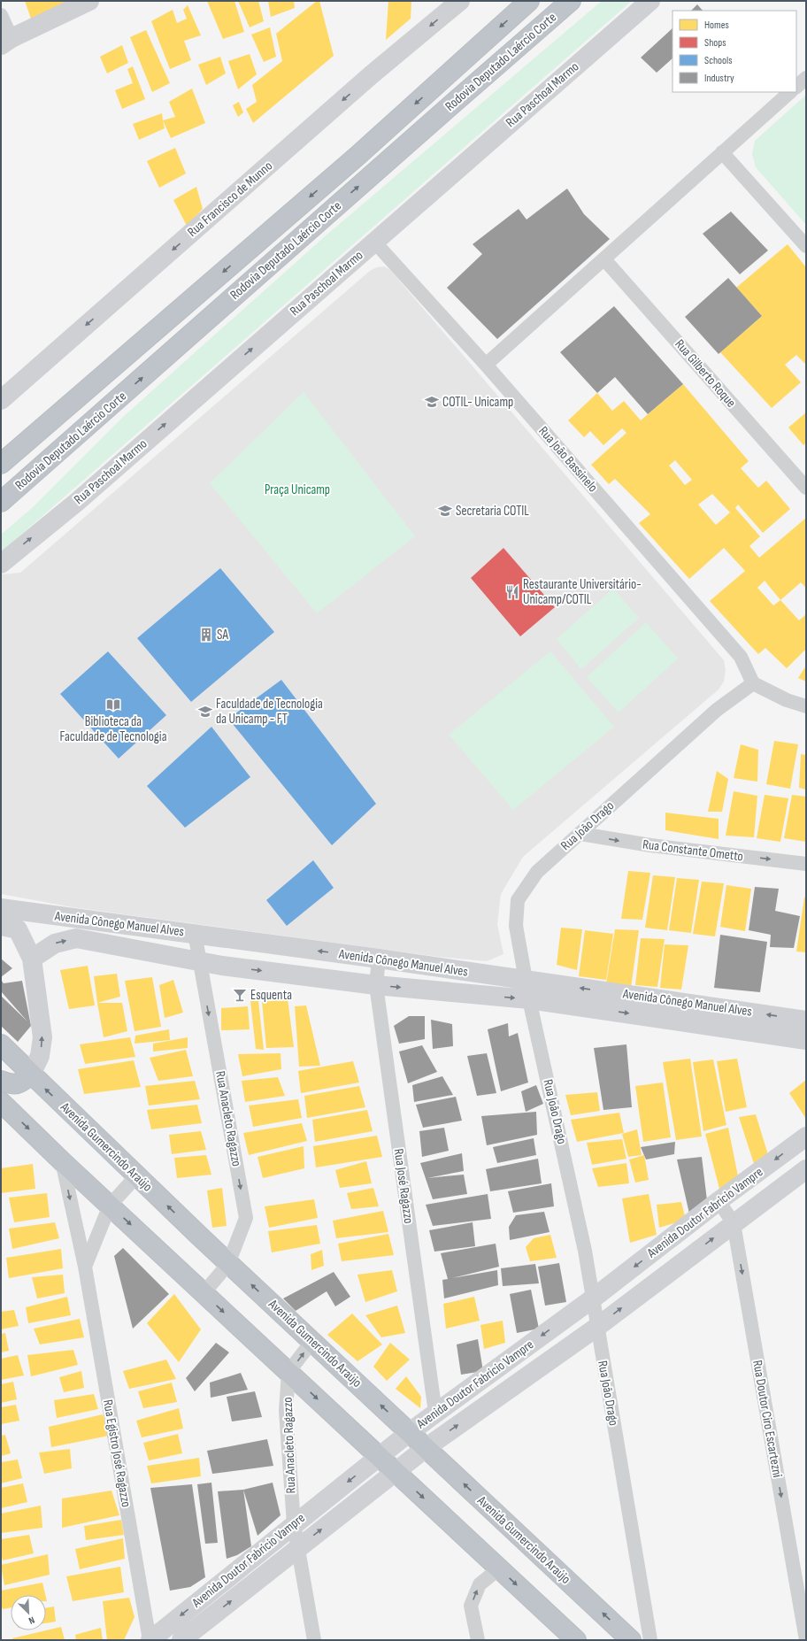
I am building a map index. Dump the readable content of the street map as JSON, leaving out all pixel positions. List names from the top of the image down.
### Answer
{
  "streets": {
    "highway": ["Rodovia Deputado Laércio Corte", "Avenida Gumercindo Araújo"],
    "street": [
      "Rua Paschoal Marmo",
      "Rua Francisco de Munno",
      "Rua Gilberto Roque",
      "Rua João Bassinelo",
      "Rua João Drago",
      "Rua Constante Ometto",
      "Avenida Cônego Manuel Alves",
      "Rua Anacleto Ragazzo",
      "Rua José Ragazzo",
      "Avenida Doutor Fabricio Vampre",
      "Rua Doutor Ciro Escartezni",
      "Rua Egistro José Ragazzo"
    ]
  },
  "crossings": [
    ["Rua Paschoal Marmo", "Rua João Bassinelo"],
    ["Rua João Bassinelo", "Rua João Drago"],
    ["Rua João Drago", "Rua Constante Ometto"],
    ["Rua João Drago", "Avenida Cônego Manuel Alves"],
    ["Rua João Drago", "Avenida Doutor Fabricio Vampre"],
    ["Avenida Cônego Manuel Alves", "Rua Anacleto Ragazzo"],
    ["Avenida Cônego Manuel Alves", "Rua José Ragazzo"],
    ["Rua Anacleto Ragazzo", "Avenida Gumercindo Araújo"],
    ["Rua Anacleto Ragazzo", "Avenida Doutor Fabricio Vampre"],
    ["Avenida Gumercindo Araújo", "Avenida Doutor Fabricio Vampre"],
    ["Rua José Ragazzo", "Avenida Doutor Fabricio Vampre"],
    ["Avenida Doutor Fabricio Vampre", "Rua Doutor Ciro Escartezni"],
    ["Avenida Doutor Fabricio Vampre", "Rua Egistro José Ragazzo"]
  ],
  "one_way": [
    "Rua Paschoal Marmo",
    "Rua Francisco de Munno",
    "Rua Constante Ometto",
    "Rua Anacleto Ragazzo",
    "Rua Doutor Ciro Escartezni"
  ],
  "parks": ["Praça Unicamp"],
  "places": {
    "school or university": ["COTIL- Unicamp", "Secretaria COTIL", "Faculdade de Tecnologia da Unicamp - FT"],
    "restaurant": ["Restaurante Universitário- Unicamp/COTIL"],
    "building": ["SA"],
    "library": ["Biblioteca da Faculdade de Tecnologia"],
    "bar": ["Esquenta"]
  },
  "legend": [
    "Homes",
    "Shops",
    "Schools",
    "Industry"
  ],
  "north": "bottom right"
}
